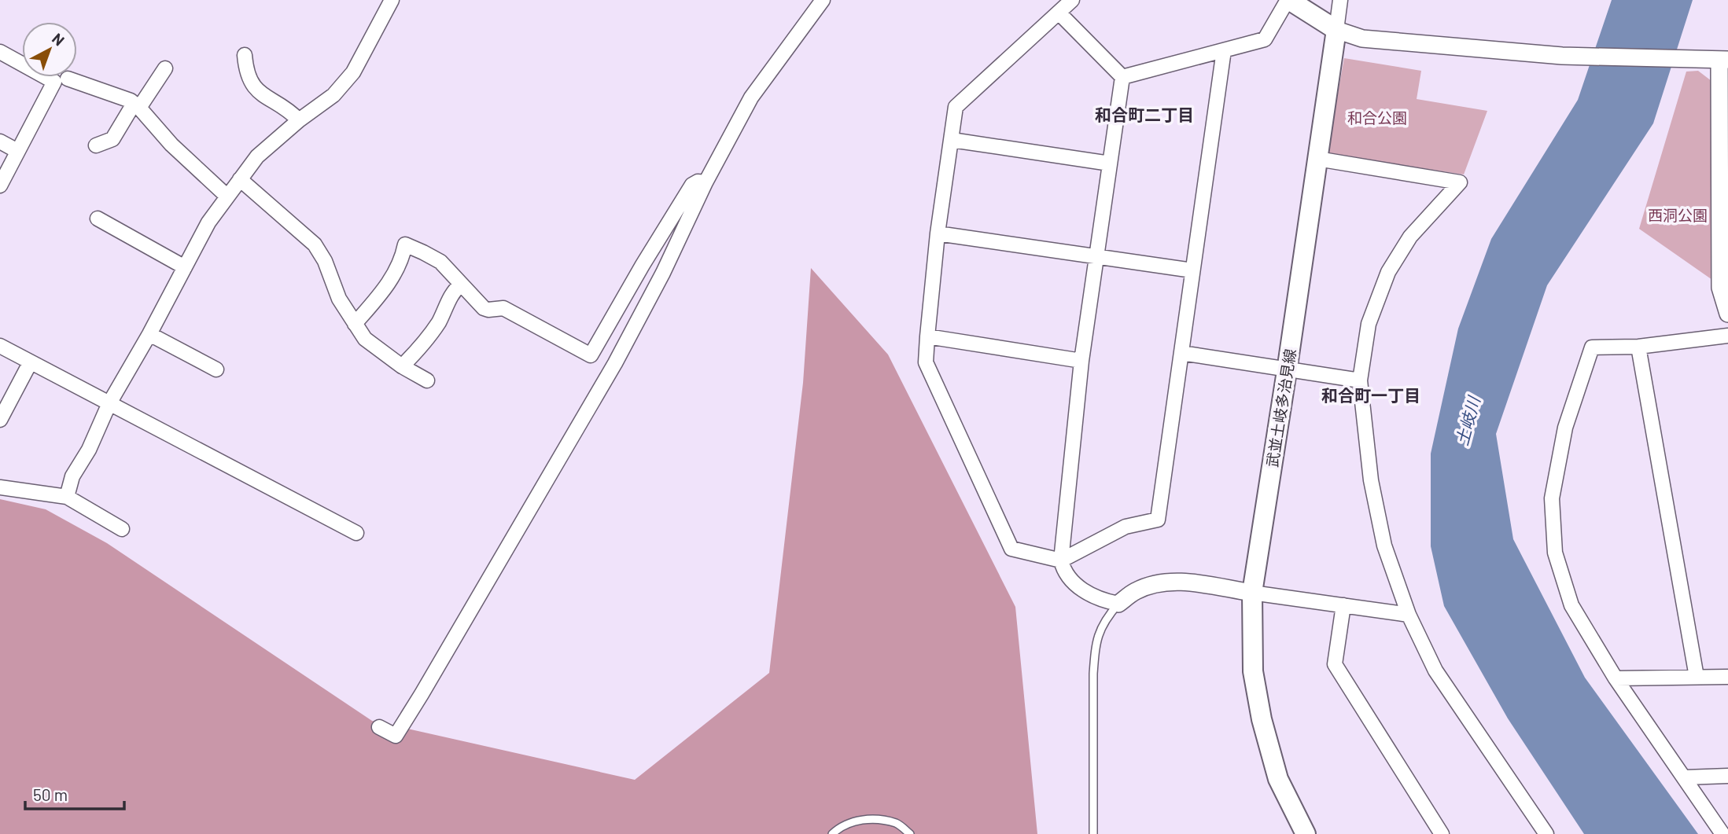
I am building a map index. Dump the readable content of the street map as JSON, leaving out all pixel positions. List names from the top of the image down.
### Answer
{
  "streets": {
    "main road": ["武並土岐多治見線"]
  },
  "districts": ["和合町二丁目", "和合町一丁目"],
  "water": ["土岐川"],
  "parks": ["和合公園", "西洞公園"],
  "scale_bar": "50 m",
  "north": "top right"
}
